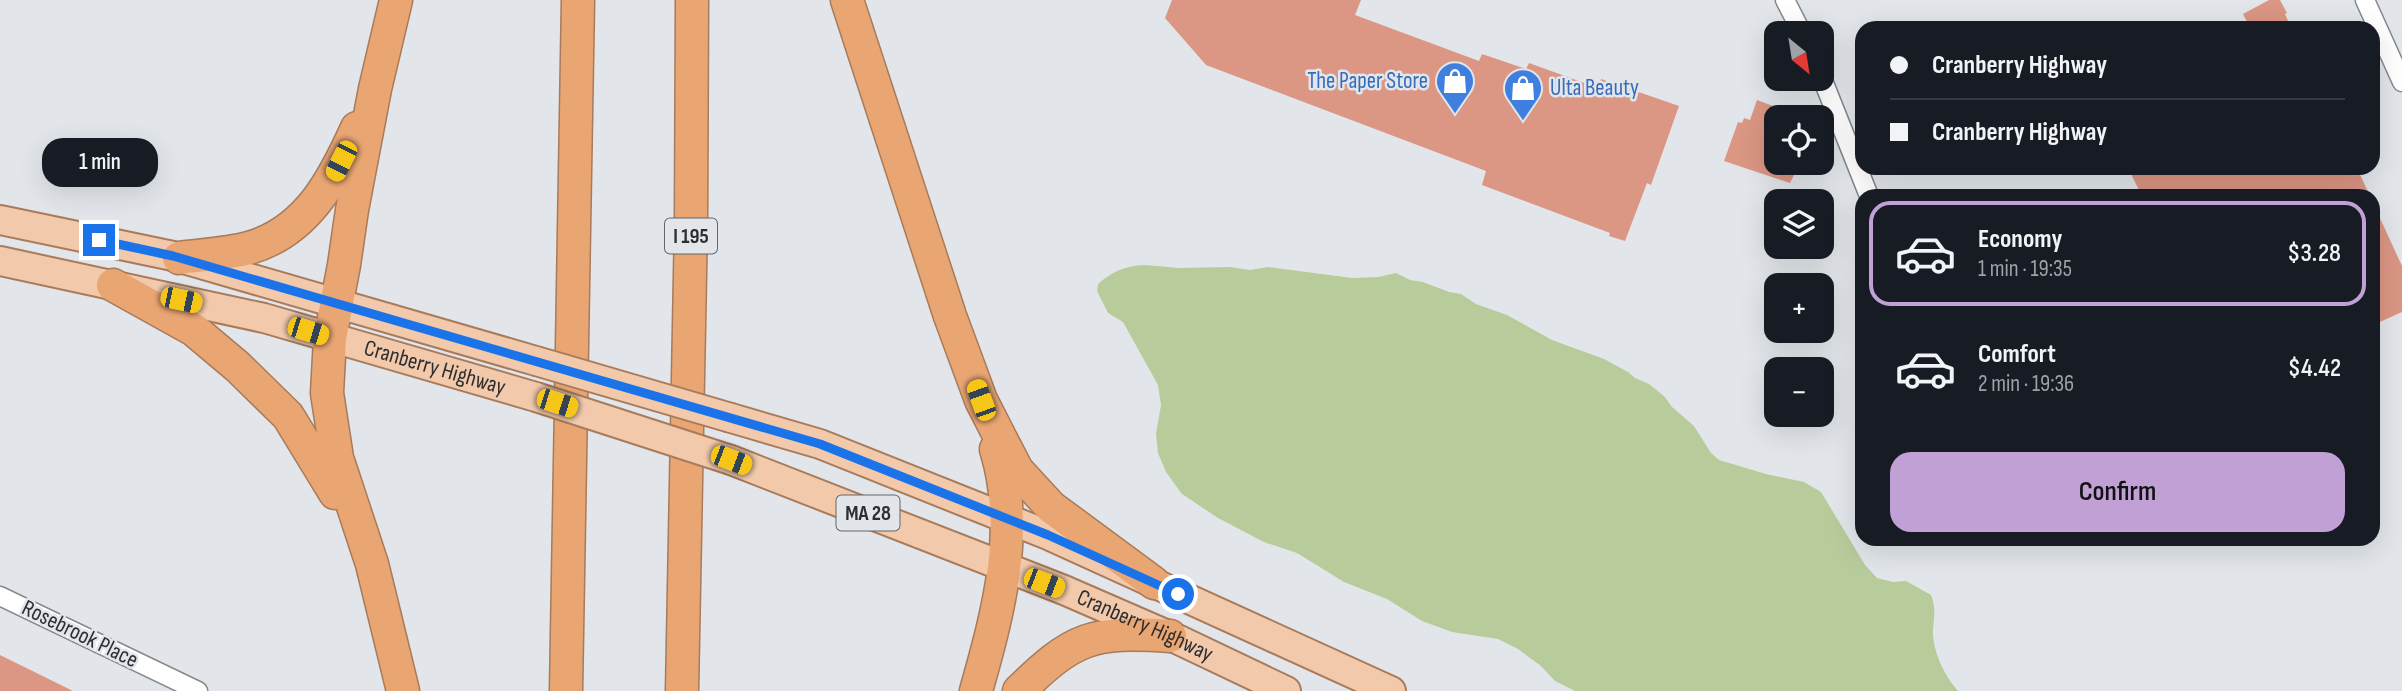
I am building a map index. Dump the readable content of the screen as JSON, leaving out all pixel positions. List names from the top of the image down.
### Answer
{
  "streets": {
    "highway": ["I 195"],
    "main road": ["Cranberry Highway", "MA 28"],
    "street": ["Rosebrook Place"]
  },
  "places": {
    "shop": ["The Paper Store", "Ulta Beauty"]
  },
  "north": "bottom right",
  "page": {
    "map_buttons": ["+", "−"],
    "banner": ["Cranberry Highway", "Cranberry Highway"],
    "bubble": "1 min",
    "list": [
      {
        "name": "Economy",
        "note": "1 min · 19:35",
        "value": "$3.28"
      },
      {
        "name": "Comfort",
        "note": "2 min · 19:36",
        "value": "$4.42"
      }
    ],
    "buttons": "Confirm"
  }
}
